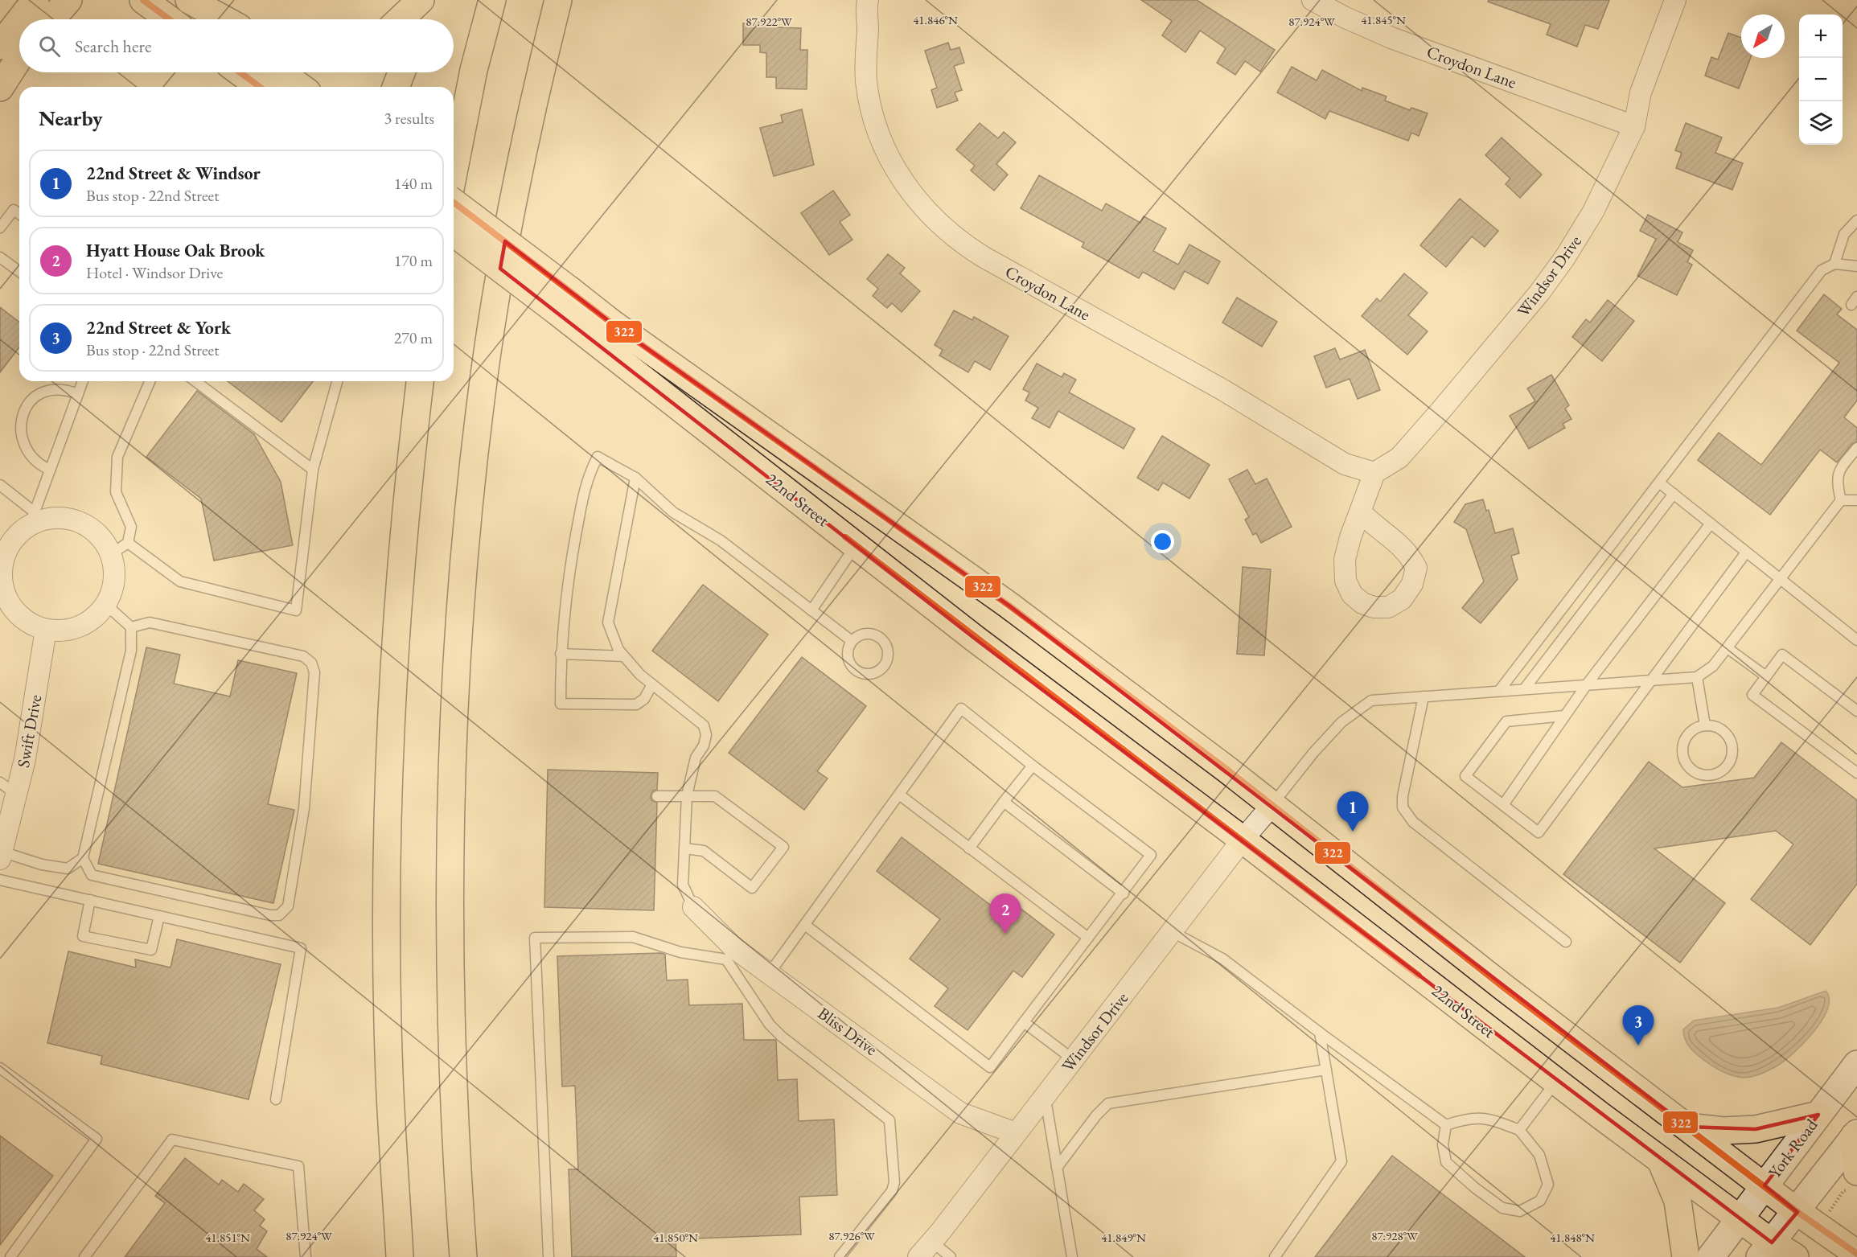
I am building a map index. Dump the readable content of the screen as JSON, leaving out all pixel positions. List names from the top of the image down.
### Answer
{
  "streets": {
    "main road": ["22nd Street", "York Road"],
    "street": [
      "Croydon Lane",
      "Windsor Drive",
      "Swift Drive",
      "Bliss Drive"
    ]
  },
  "crossings": [
    ["Croydon Lane", "Windsor Drive"],
    ["Windsor Drive", "22nd Street"],
    ["Windsor Drive", "Bliss Drive"],
    ["22nd Street", "York Road"]
  ],
  "lines": ["transit line 322"],
  "north": "bottom left",
  "page": {
    "map_buttons": ["+", "−"],
    "search": "Search here",
    "heading": ["Nearby", "3 results"],
    "list": [
      {
        "mark": "1",
        "name": "22nd Street & Windsor",
        "note": "Bus stop · 22nd Street",
        "value": "140 m"
      },
      {
        "mark": "2",
        "name": "Hyatt House Oak Brook",
        "note": "Hotel · Windsor Drive",
        "value": "170 m"
      },
      {
        "mark": "3",
        "name": "22nd Street & York",
        "note": "Bus stop · 22nd Street",
        "value": "270 m"
      }
    ],
    "pins": ["1", "2", "3"]
  },
  "coordinates": [
    "41.846°N",
    "41.845°N",
    "87.922°W",
    "87.924°W",
    "87.926°W",
    "87.928°W",
    "41.851°N",
    "41.850°N",
    "41.849°N",
    "41.848°N"
  ]
}
